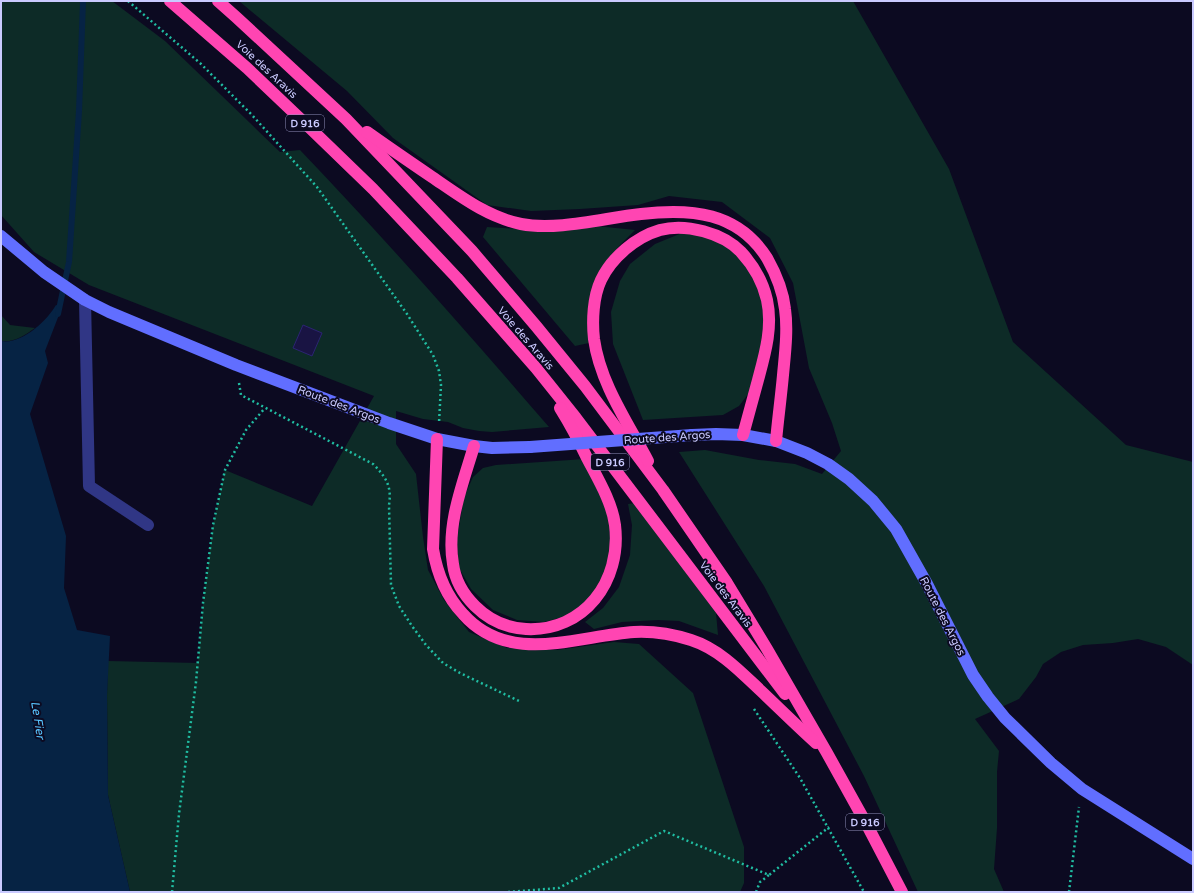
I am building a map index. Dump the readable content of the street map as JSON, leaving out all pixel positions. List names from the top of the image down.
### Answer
{
  "streets": {
    "highway": ["Voie des Aravis", "D 916"],
    "street": ["Route des Argos"]
  },
  "water": ["Le Fier"]
}
